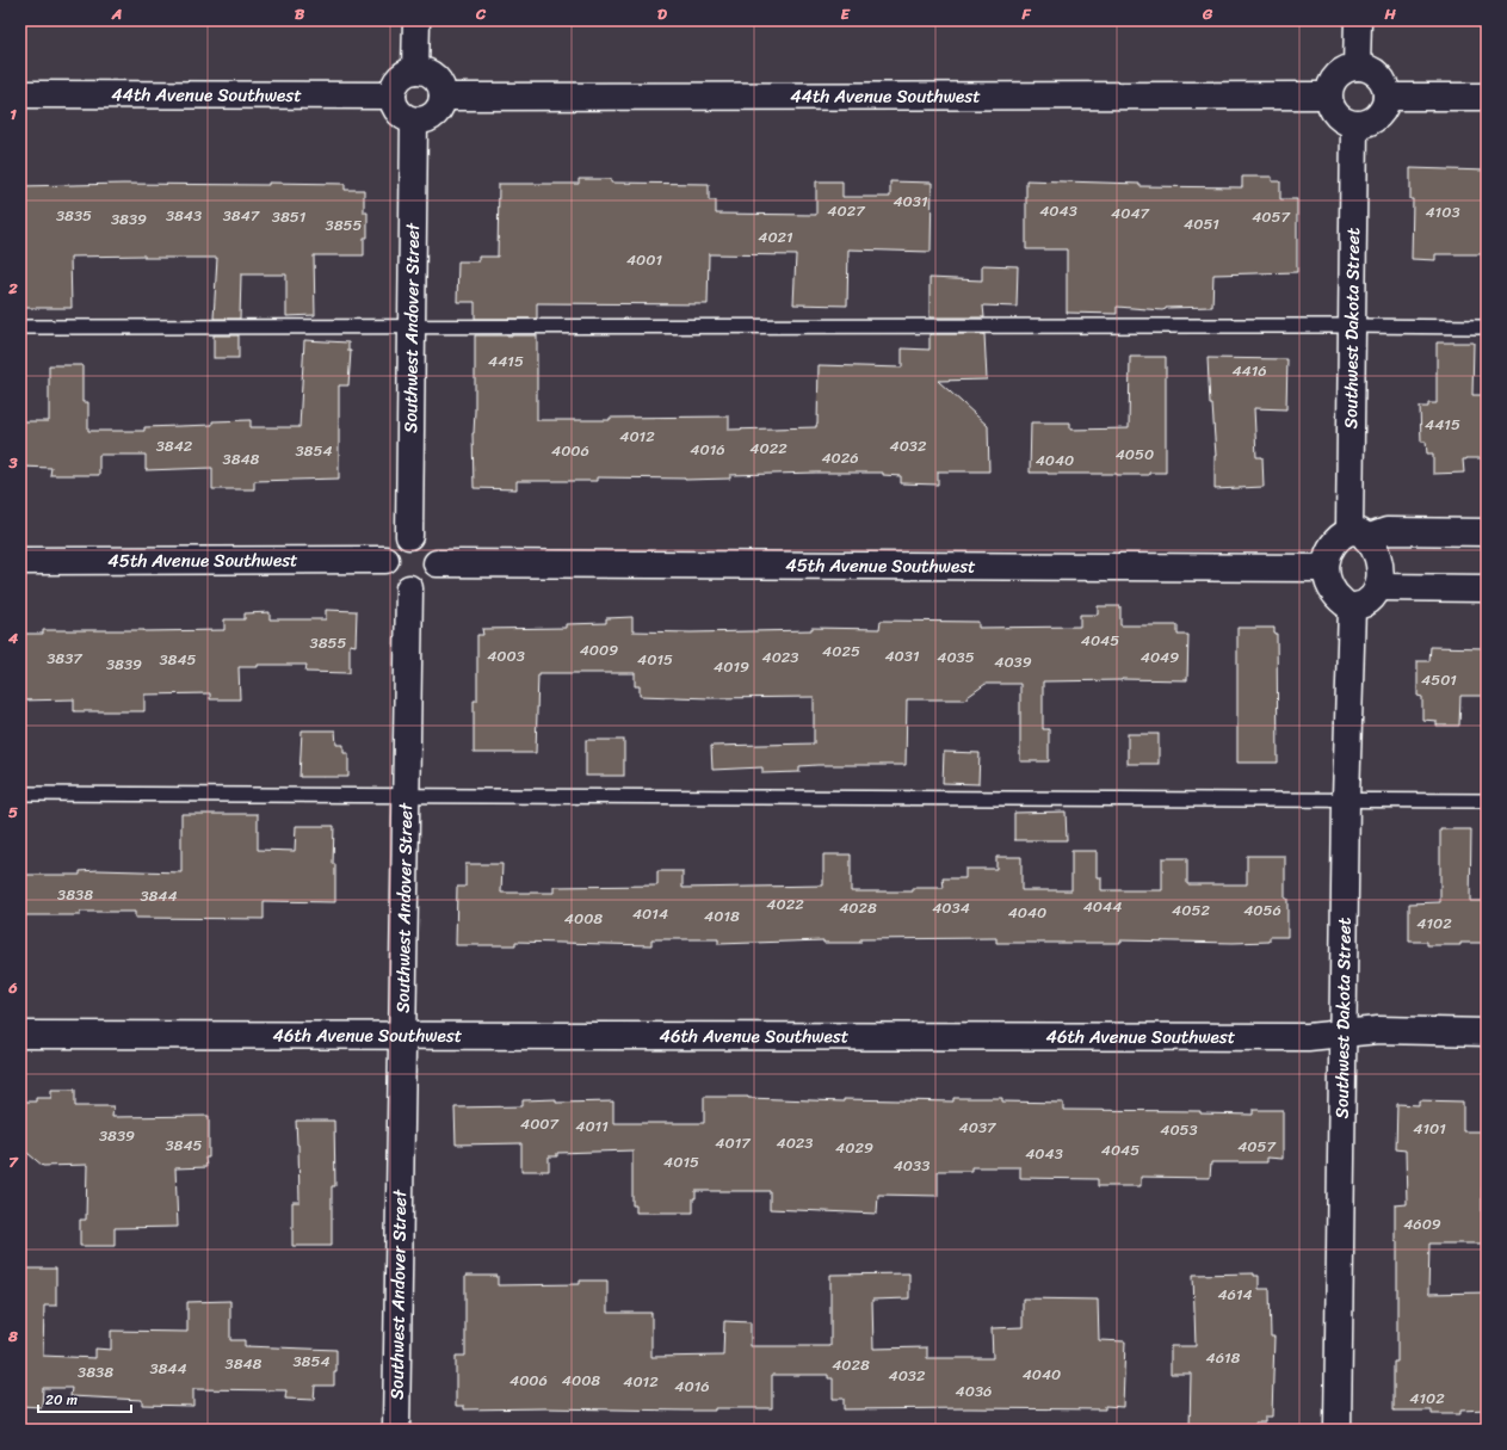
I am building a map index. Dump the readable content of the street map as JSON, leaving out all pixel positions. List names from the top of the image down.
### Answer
{
  "streets": {
    "street": [
      "44th Avenue Southwest",
      "Southwest Andover Street",
      "Southwest Dakota Street",
      "45th Avenue Southwest",
      "46th Avenue Southwest"
    ]
  },
  "crossings": [
    ["44th Avenue Southwest", "Southwest Andover Street"],
    ["44th Avenue Southwest", "Southwest Dakota Street"],
    ["Southwest Andover Street", "45th Avenue Southwest"],
    ["Southwest Andover Street", "46th Avenue Southwest"],
    ["Southwest Dakota Street", "45th Avenue Southwest"],
    ["Southwest Dakota Street", "46th Avenue Southwest"]
  ],
  "house_numbers": [
    "4031",
    "4027",
    "4043",
    "4103",
    "4047",
    "3835",
    "3843",
    "3847",
    "3851",
    "4057",
    "3839",
    "4051",
    "3855",
    "4021",
    "4001",
    "4415",
    "4416",
    "4415",
    "4012",
    "3842",
    "4032",
    "4022",
    "4016",
    "3854",
    "4006",
    "4050",
    "4026",
    "3848",
    "4040",
    "4045",
    "3855",
    "4009",
    "4025",
    "4003",
    "4031",
    "4023",
    "4035",
    "4049",
    "3837",
    "3845",
    "4015",
    "4039",
    "3839",
    "4019",
    "4501",
    "3838",
    "3844",
    "4022",
    "4044",
    "4028",
    "4034",
    "4052",
    "4056",
    "4040",
    "4014",
    "4018",
    "4008",
    "4102",
    "4007",
    "4011",
    "4037",
    "4101",
    "4053",
    "3839",
    "4017",
    "4023",
    "3845",
    "4057",
    "4029",
    "4045",
    "4043",
    "4015",
    "4033",
    "4609",
    "4614",
    "4618",
    "3854",
    "3848",
    "4028",
    "3844",
    "3838",
    "4040",
    "4032",
    "4006",
    "4008",
    "4012",
    "4016",
    "4036",
    "4102"
  ],
  "scale_bar": "20 m",
  "grid": {
    "columns": [
      "A",
      "B",
      "C",
      "D",
      "E",
      "F",
      "G",
      "H"
    ],
    "rows": [
      "1",
      "2",
      "3",
      "4",
      "5",
      "6",
      "7",
      "8"
    ]
  }
}
